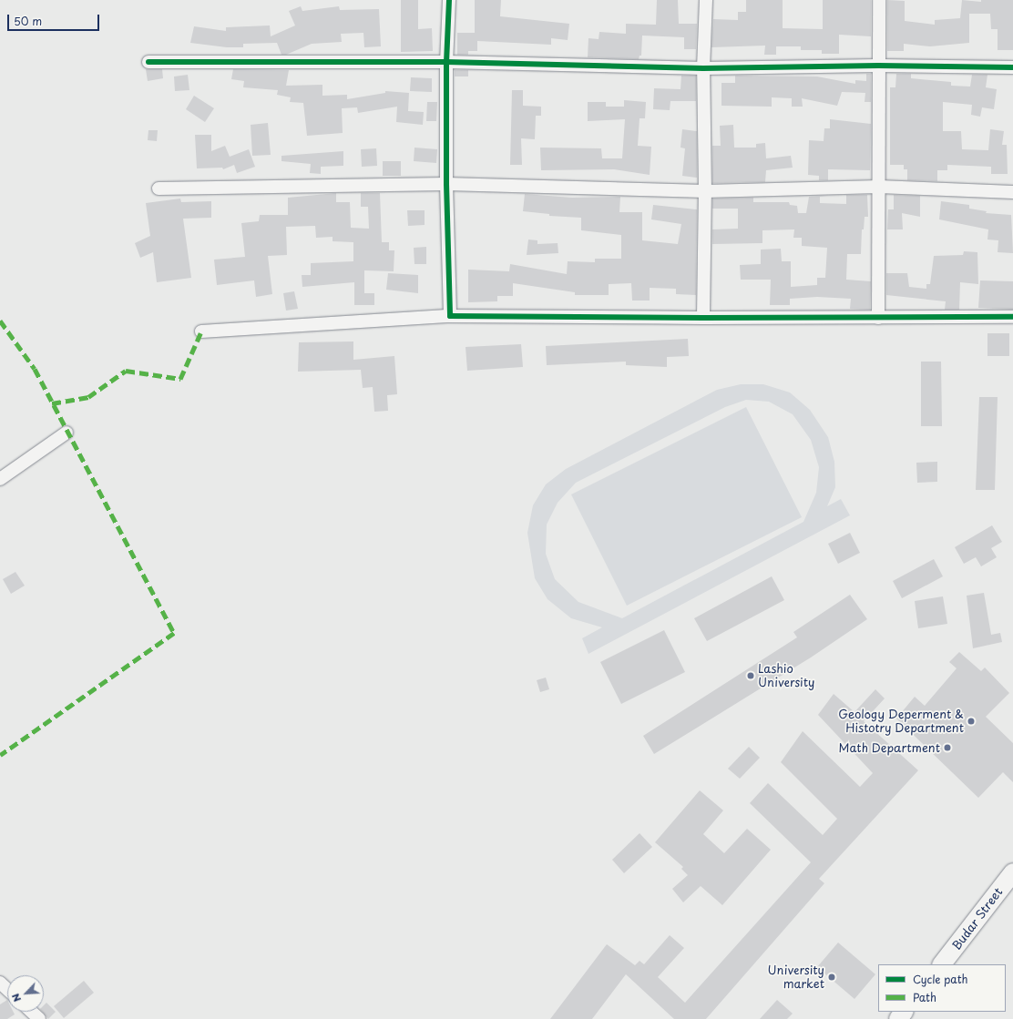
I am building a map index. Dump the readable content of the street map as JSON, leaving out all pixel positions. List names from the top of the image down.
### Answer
{
  "streets": {
    "main road": ["Budar Street"]
  },
  "places": [
    "Lashio University",
    "Geology Deperment & Histotry Department",
    "Math Department",
    "University market"
  ],
  "legend": ["Cycle path", "Path"],
  "scale_bar": "50 m",
  "north": "bottom left"
}
